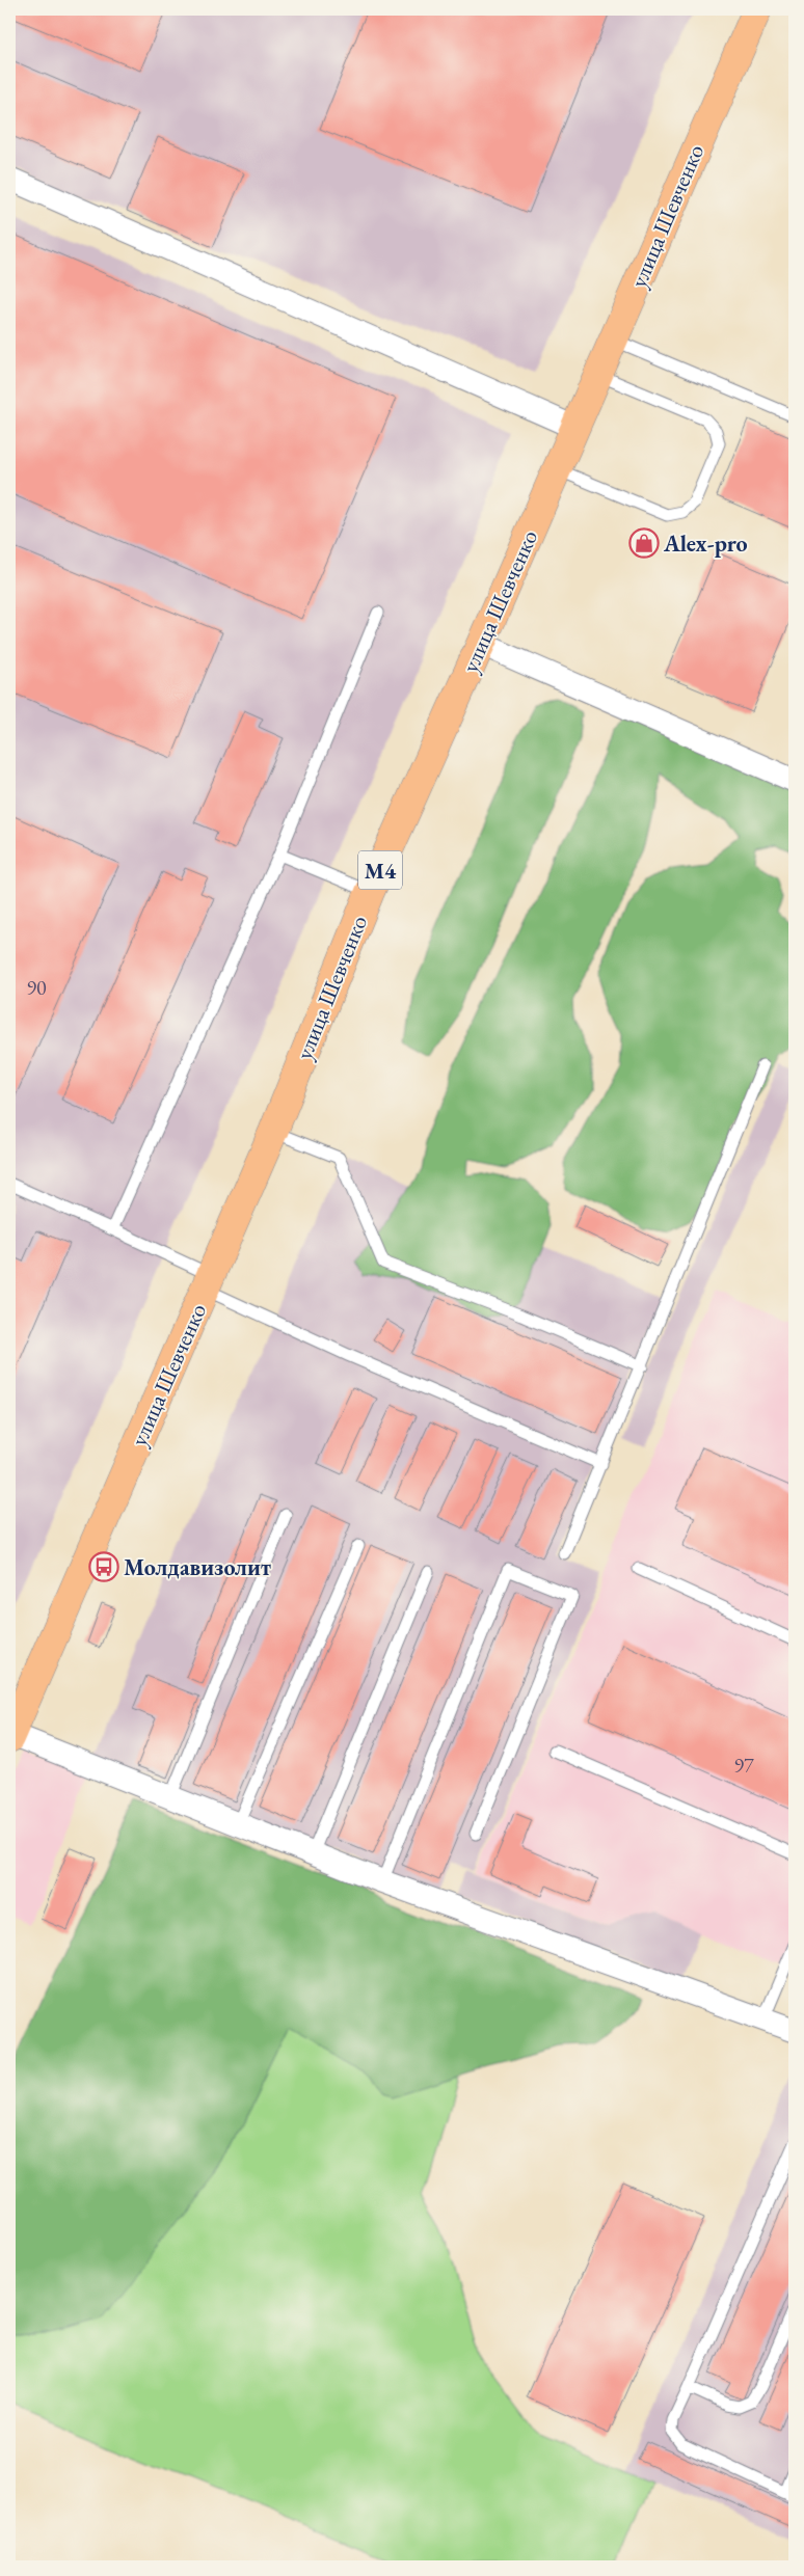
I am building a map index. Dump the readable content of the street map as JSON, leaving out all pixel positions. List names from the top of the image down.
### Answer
{
  "streets": {
    "highway": ["улица Шевченко", "M4"]
  },
  "places": {
    "shop": ["Alex-pro"],
    "bus stop": ["Молдавизолит"]
  },
  "house_numbers": ["90", "97"]
}
